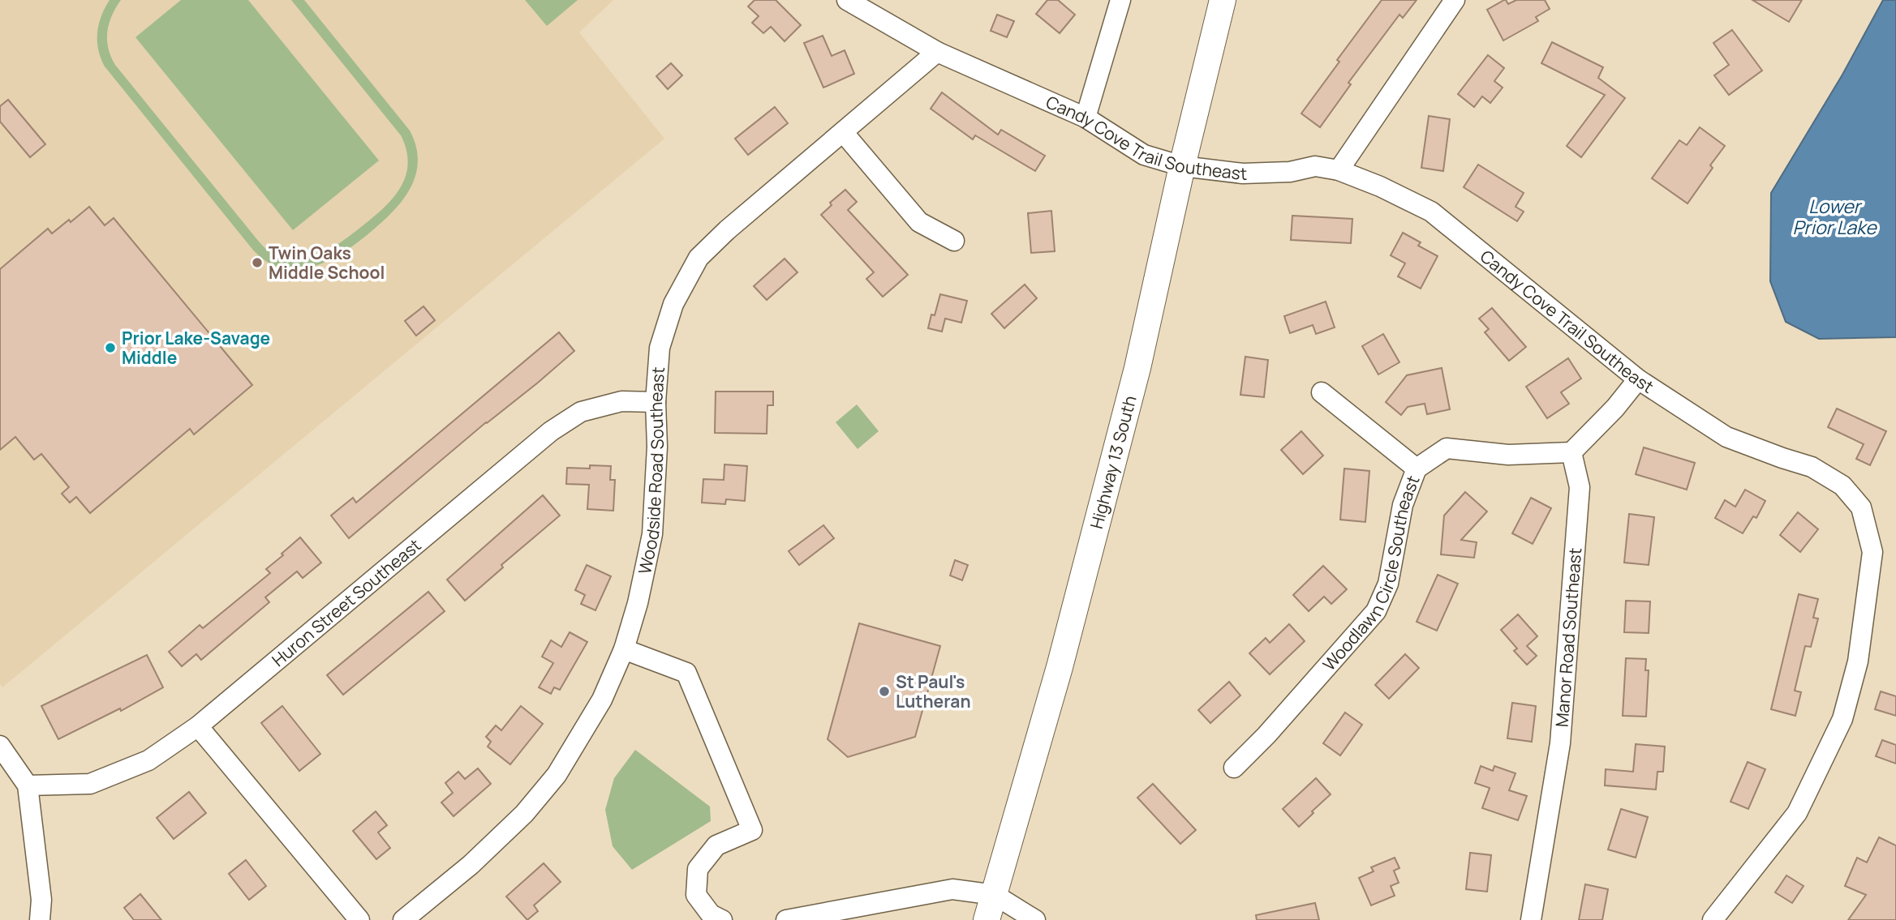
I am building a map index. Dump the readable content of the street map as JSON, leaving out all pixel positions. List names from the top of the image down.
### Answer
{
  "streets": {
    "main road": ["Highway 13 South"],
    "street": [
      "Candy Cove Trail Southeast",
      "Woodside Road Southeast",
      "Woodlawn Circle Southeast",
      "Huron Street Southeast",
      "Manor Road Southeast"
    ]
  },
  "crossings": [
    ["Candy Cove Trail Southeast", "Highway 13 South"],
    ["Candy Cove Trail Southeast", "Woodside Road Southeast"],
    ["Woodside Road Southeast", "Huron Street Southeast"],
    ["Woodlawn Circle Southeast", "Manor Road Southeast"]
  ],
  "water": ["Lower Prior Lake"],
  "places": ["Twin Oaks Middle School", "Prior Lake-Savage Middle", "St Paul's Lutheran"]
}
